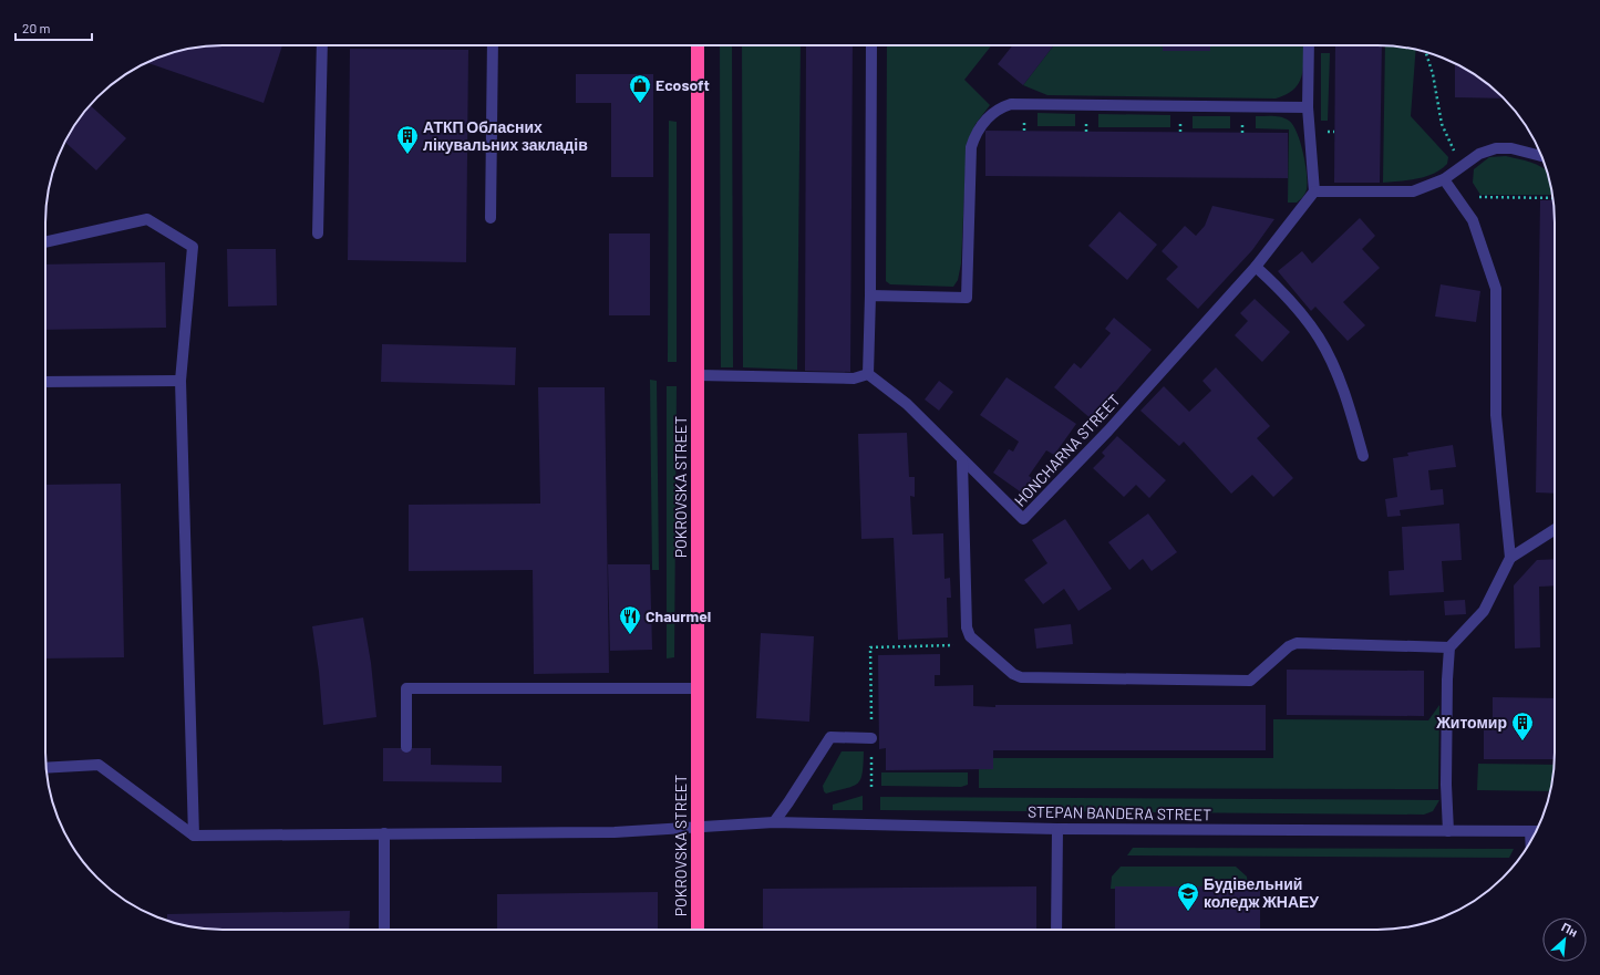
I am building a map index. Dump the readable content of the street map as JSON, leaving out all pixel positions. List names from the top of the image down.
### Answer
{
  "streets": {
    "highway": ["POKROVSKA STREET"],
    "street": ["HONCHARNA STREET", "STEPAN BANDERA STREET"]
  },
  "crossings": [
    ["POKROVSKA STREET", "STEPAN BANDERA STREET"]
  ],
  "places": {
    "shop": ["Ecosoft"],
    "building": ["АТКП Обласних лікувальних закладів", "Житомир"],
    "restaurant": ["Chaurmel"],
    "school or university": ["Будівельний коледж ЖНАЕУ"]
  },
  "scale_bar": "20 m",
  "north": "top right"
}
